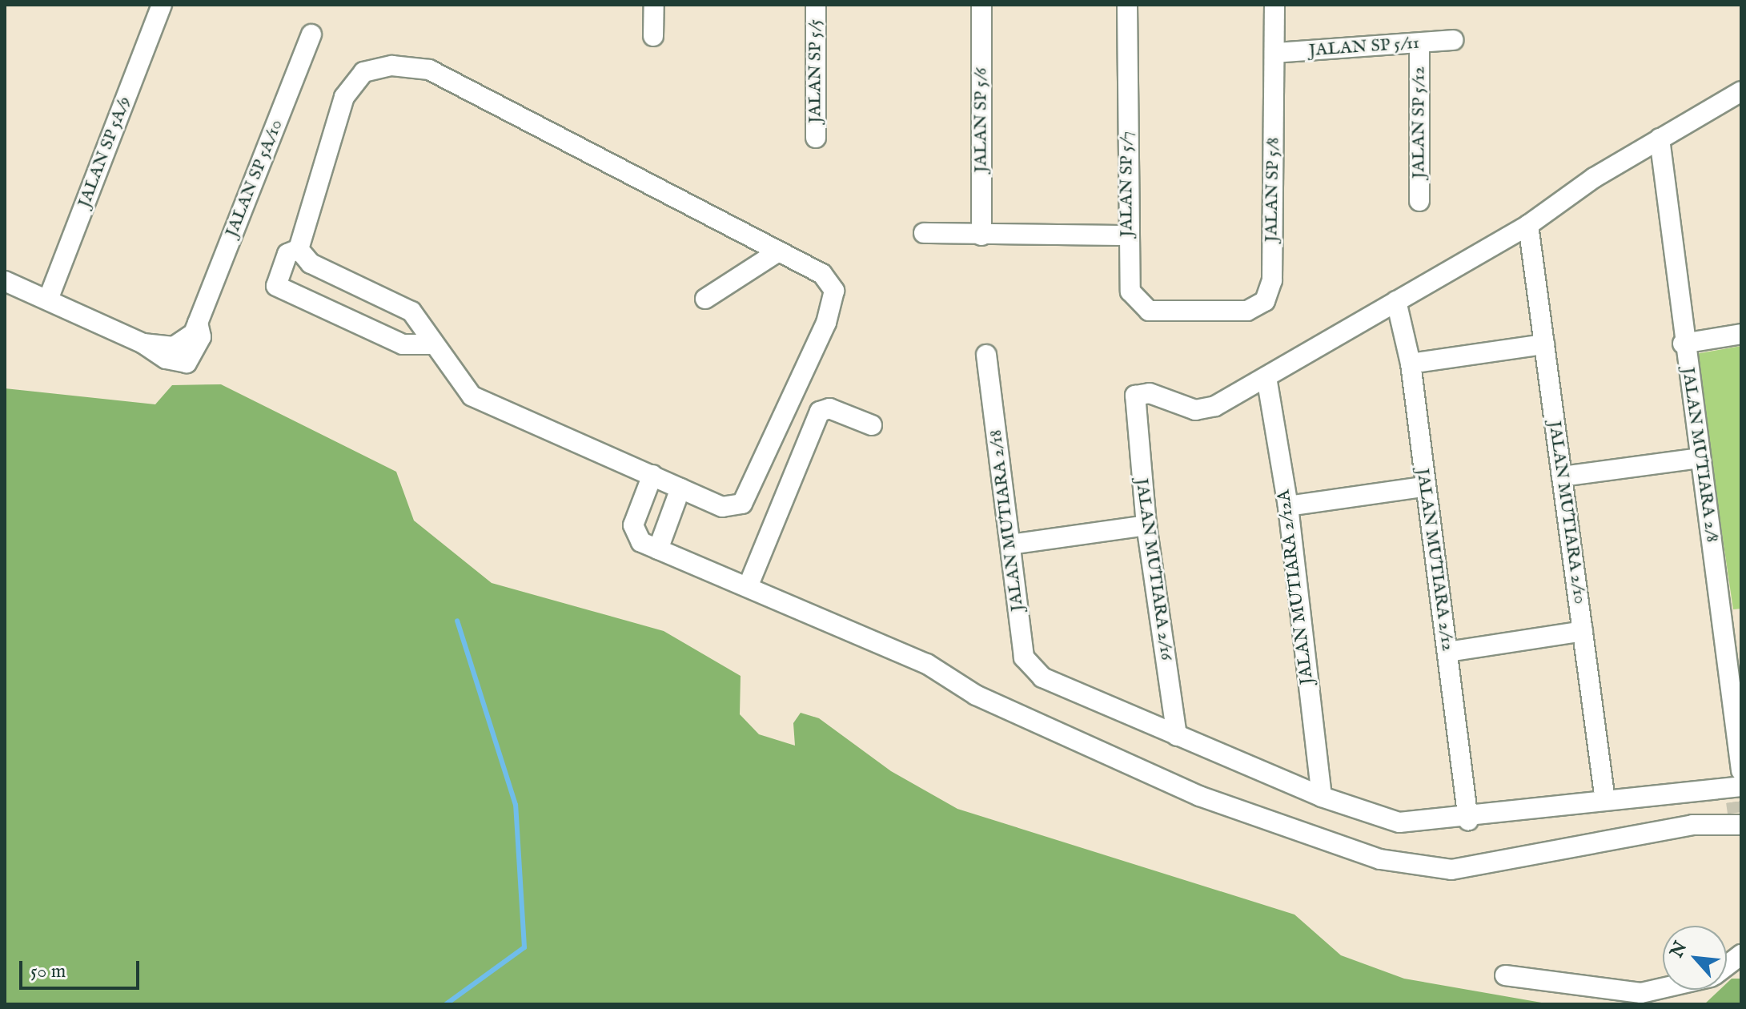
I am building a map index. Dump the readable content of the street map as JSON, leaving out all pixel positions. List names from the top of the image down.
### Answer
{
  "streets": {
    "street": [
      "JALAN SP 5/11",
      "JALAN SP 5/5",
      "JALAN SP 5/6",
      "JALAN SP 5/12",
      "JALAN SP 5A/9",
      "JALAN SP 5A/10",
      "JALAN SP 5/7",
      "JALAN SP 5/8",
      "JALAN MUTIARA 2/8",
      "JALAN MUTIARA 2/10",
      "JALAN MUTIARA 2/18",
      "JALAN MUTIARA 2/12",
      "JALAN MUTIARA 2/16",
      "JALAN MUTIARA 2/12A"
    ]
  },
  "crossings": [
    ["JALAN SP 5/11", "JALAN SP 5/12"],
    ["JALAN SP 5/11", "JALAN SP 5/8"],
    ["JALAN SP 5A/9", "JALAN SP 5A/10"],
    ["JALAN SP 5/7", "JALAN SP 5/8"],
    ["JALAN MUTIARA 2/18", "JALAN MUTIARA 2/16"],
    ["JALAN MUTIARA 2/16", "JALAN MUTIARA 2/12A"]
  ],
  "scale_bar": "50 m",
  "north": "top left"
}
